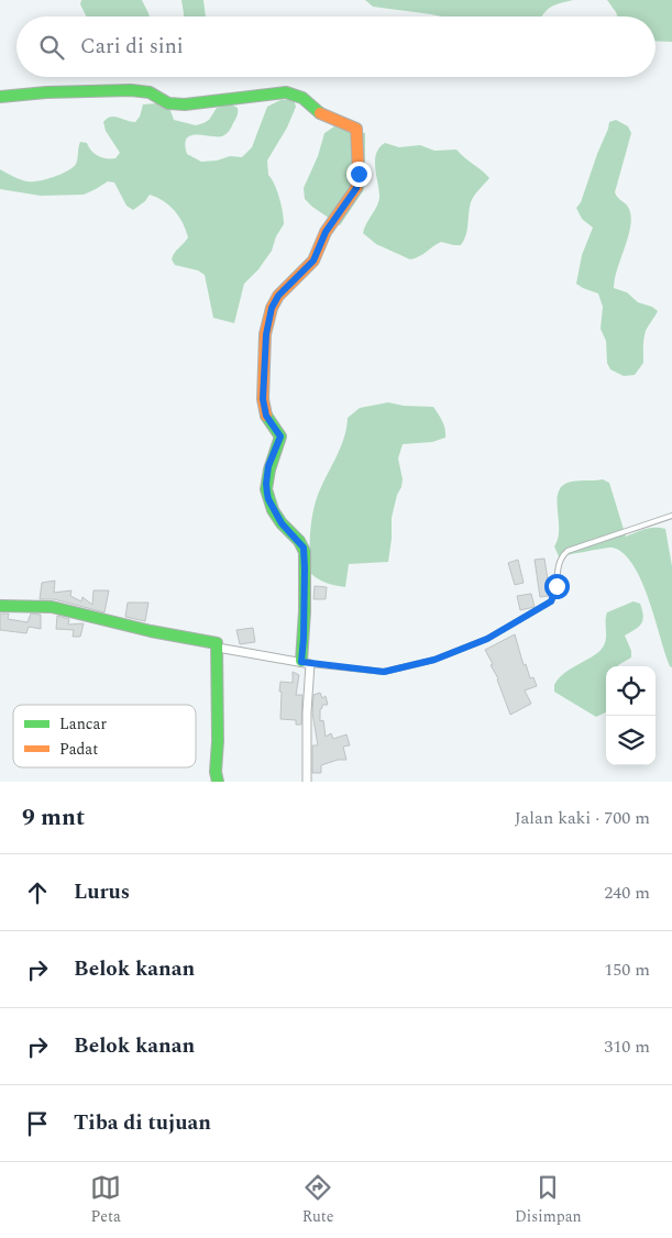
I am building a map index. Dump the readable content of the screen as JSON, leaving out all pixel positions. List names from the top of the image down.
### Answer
{
  "legend": ["Lancar", "Padat"],
  "page": {
    "search": "Cari di sini",
    "heading": ["9 mnt", "Jalan kaki · 700 m"],
    "list": [
      ["Lurus", "240 m"],
      ["Belok kanan", "150 m"],
      ["Belok kanan", "310 m"],
      "Tiba di tujuan"
    ],
    "nav": ["Peta", "Rute", "Disimpan"]
  }
}
